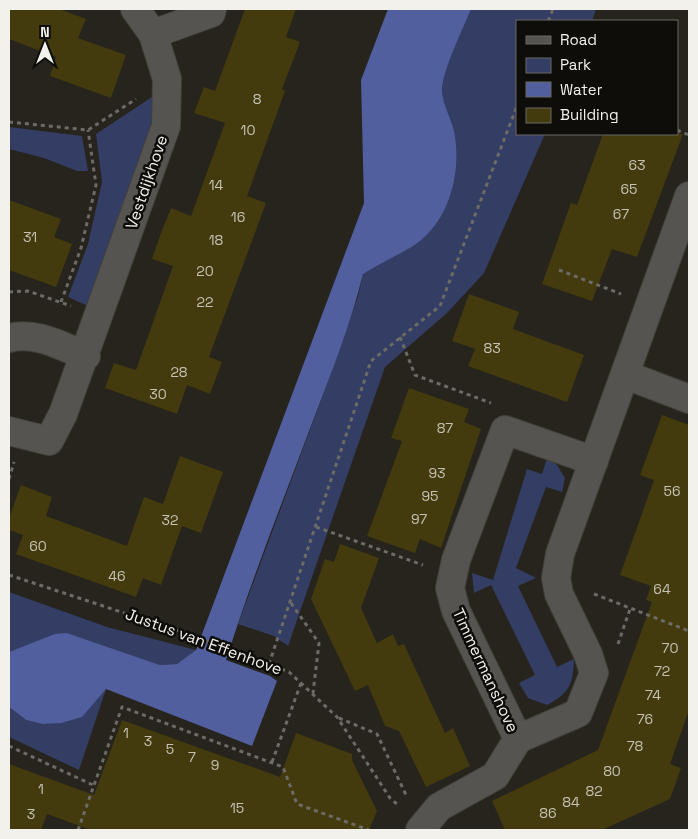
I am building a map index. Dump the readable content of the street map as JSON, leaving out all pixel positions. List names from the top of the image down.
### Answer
{
  "streets": {
    "street": ["Vestdijkhove", "Timmermanshove"],
    "path": ["Justus van Effenhove"]
  },
  "house_numbers": [
    "8",
    "10",
    "63",
    "14",
    "65",
    "67",
    "16",
    "31",
    "18",
    "20",
    "22",
    "83",
    "28",
    "30",
    "87",
    "93",
    "56",
    "95",
    "97",
    "32",
    "60",
    "46",
    "64",
    "70",
    "72",
    "74",
    "76",
    "1",
    "3",
    "78",
    "5",
    "7",
    "9",
    "80",
    "1",
    "82",
    "84",
    "15",
    "86",
    "3"
  ],
  "legend": [
    "Road",
    "Park",
    "Water",
    "Building"
  ],
  "north": "top"
}
